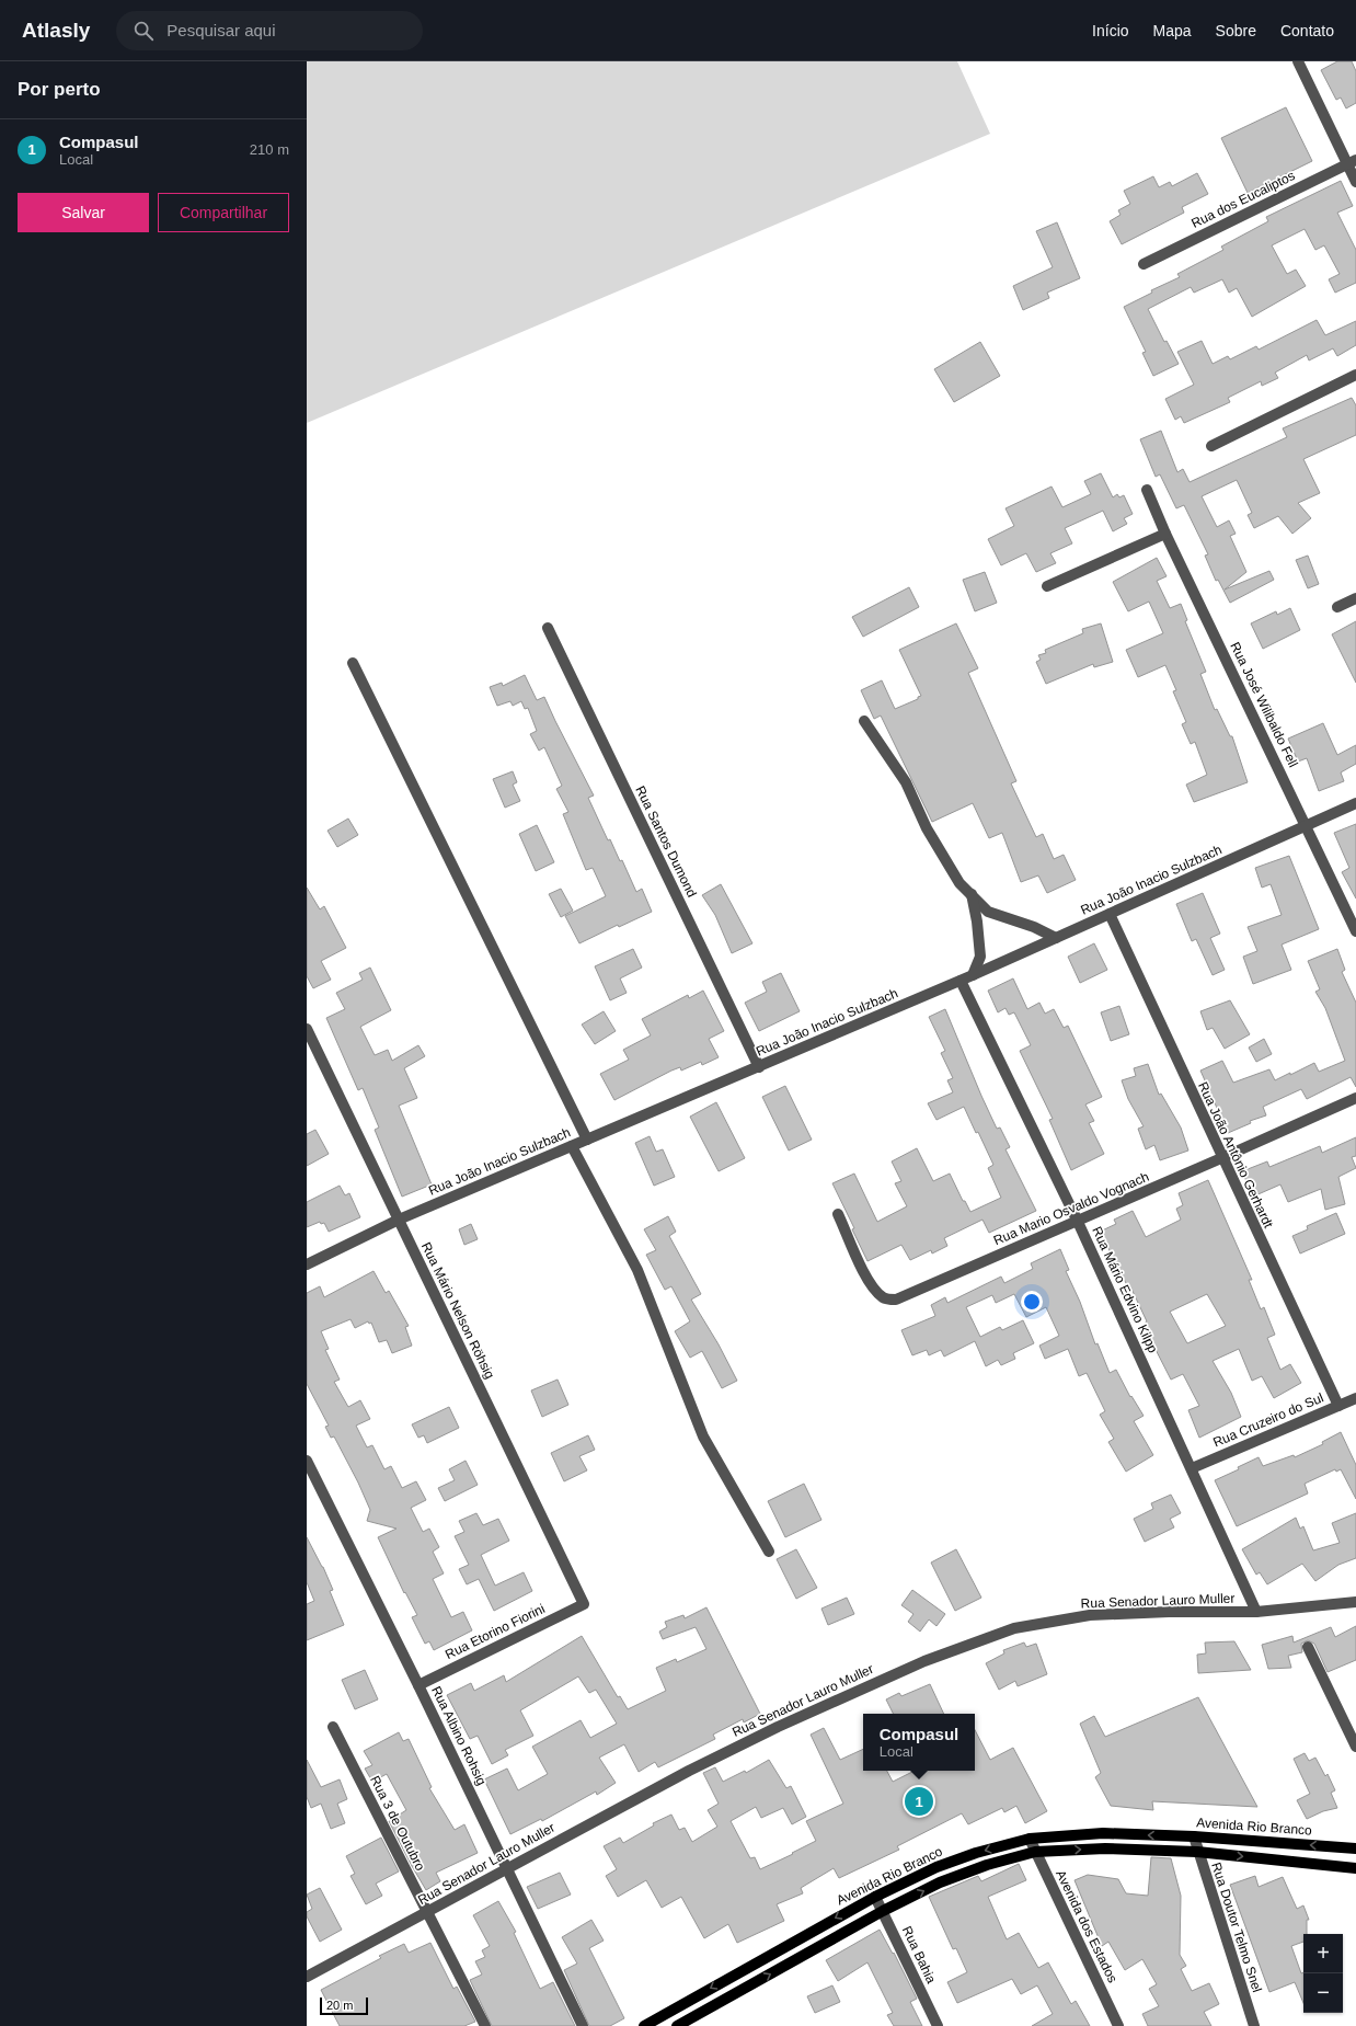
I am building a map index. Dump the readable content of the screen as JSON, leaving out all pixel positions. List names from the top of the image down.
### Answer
{
  "streets": {
    "main road": ["Avenida Rio Branco"],
    "street": [
      "Rua dos Eucaliptos",
      "Rua José Wilibaldo Fell",
      "Rua Santos Dumond",
      "Rua João Inacio Sulzbach",
      "Rua João Antônio Gerhardt",
      "Rua Mario Osvaldo Vognach",
      "Rua Mário Edvino Kilpp",
      "Rua Mário Nelson Röhsig",
      "Rua Cruzeiro do Sul",
      "Rua Senador Lauro Muller",
      "Rua Etorino Fiorini",
      "Rua Albino Rohsig",
      "Rua 3 de Outubro",
      "Avenida dos Estados",
      "Rua Doutor Telmo Snel",
      "Rua Bahia"
    ]
  },
  "crossings": [
    ["Rua José Wilibaldo Fell", "Rua João Inacio Sulzbach"],
    ["Rua Santos Dumond", "Rua João Inacio Sulzbach"],
    ["Rua João Inacio Sulzbach", "Rua João Antônio Gerhardt"],
    ["Rua João Inacio Sulzbach", "Rua Mário Edvino Kilpp"],
    ["Rua João Inacio Sulzbach", "Rua Mário Nelson Röhsig"],
    ["Rua João Antônio Gerhardt", "Rua Mario Osvaldo Vognach"],
    ["Rua João Antônio Gerhardt", "Rua Cruzeiro do Sul"],
    ["Rua Mario Osvaldo Vognach", "Rua Mário Edvino Kilpp"],
    ["Rua Mário Edvino Kilpp", "Rua Cruzeiro do Sul"],
    ["Rua Mário Edvino Kilpp", "Rua Senador Lauro Muller"],
    ["Rua Mário Nelson Röhsig", "Rua Etorino Fiorini"],
    ["Rua Senador Lauro Muller", "Rua Albino Rohsig"],
    ["Rua Senador Lauro Muller", "Rua 3 de Outubro"],
    ["Rua Etorino Fiorini", "Rua Albino Rohsig"],
    ["Avenida Rio Branco", "Avenida dos Estados"],
    ["Avenida Rio Branco", "Rua Doutor Telmo Snel"],
    ["Avenida Rio Branco", "Rua Bahia"]
  ],
  "scale_bar": "20 m",
  "page": {
    "header": "Atlasly",
    "search": "Pesquisar aqui",
    "nav": [
      "Início",
      "Mapa",
      "Sobre",
      "Contato"
    ],
    "heading": "Por perto",
    "list": [
      {
        "mark": "1",
        "name": "Compasul",
        "note": "Local",
        "value": "210 m"
      }
    ],
    "buttons": ["Salvar", "Compartilhar"],
    "popup": ["Compasul", "Local"],
    "pins": "1",
    "map_buttons": ["+", "−"],
    "scale": "20 m"
  }
}
